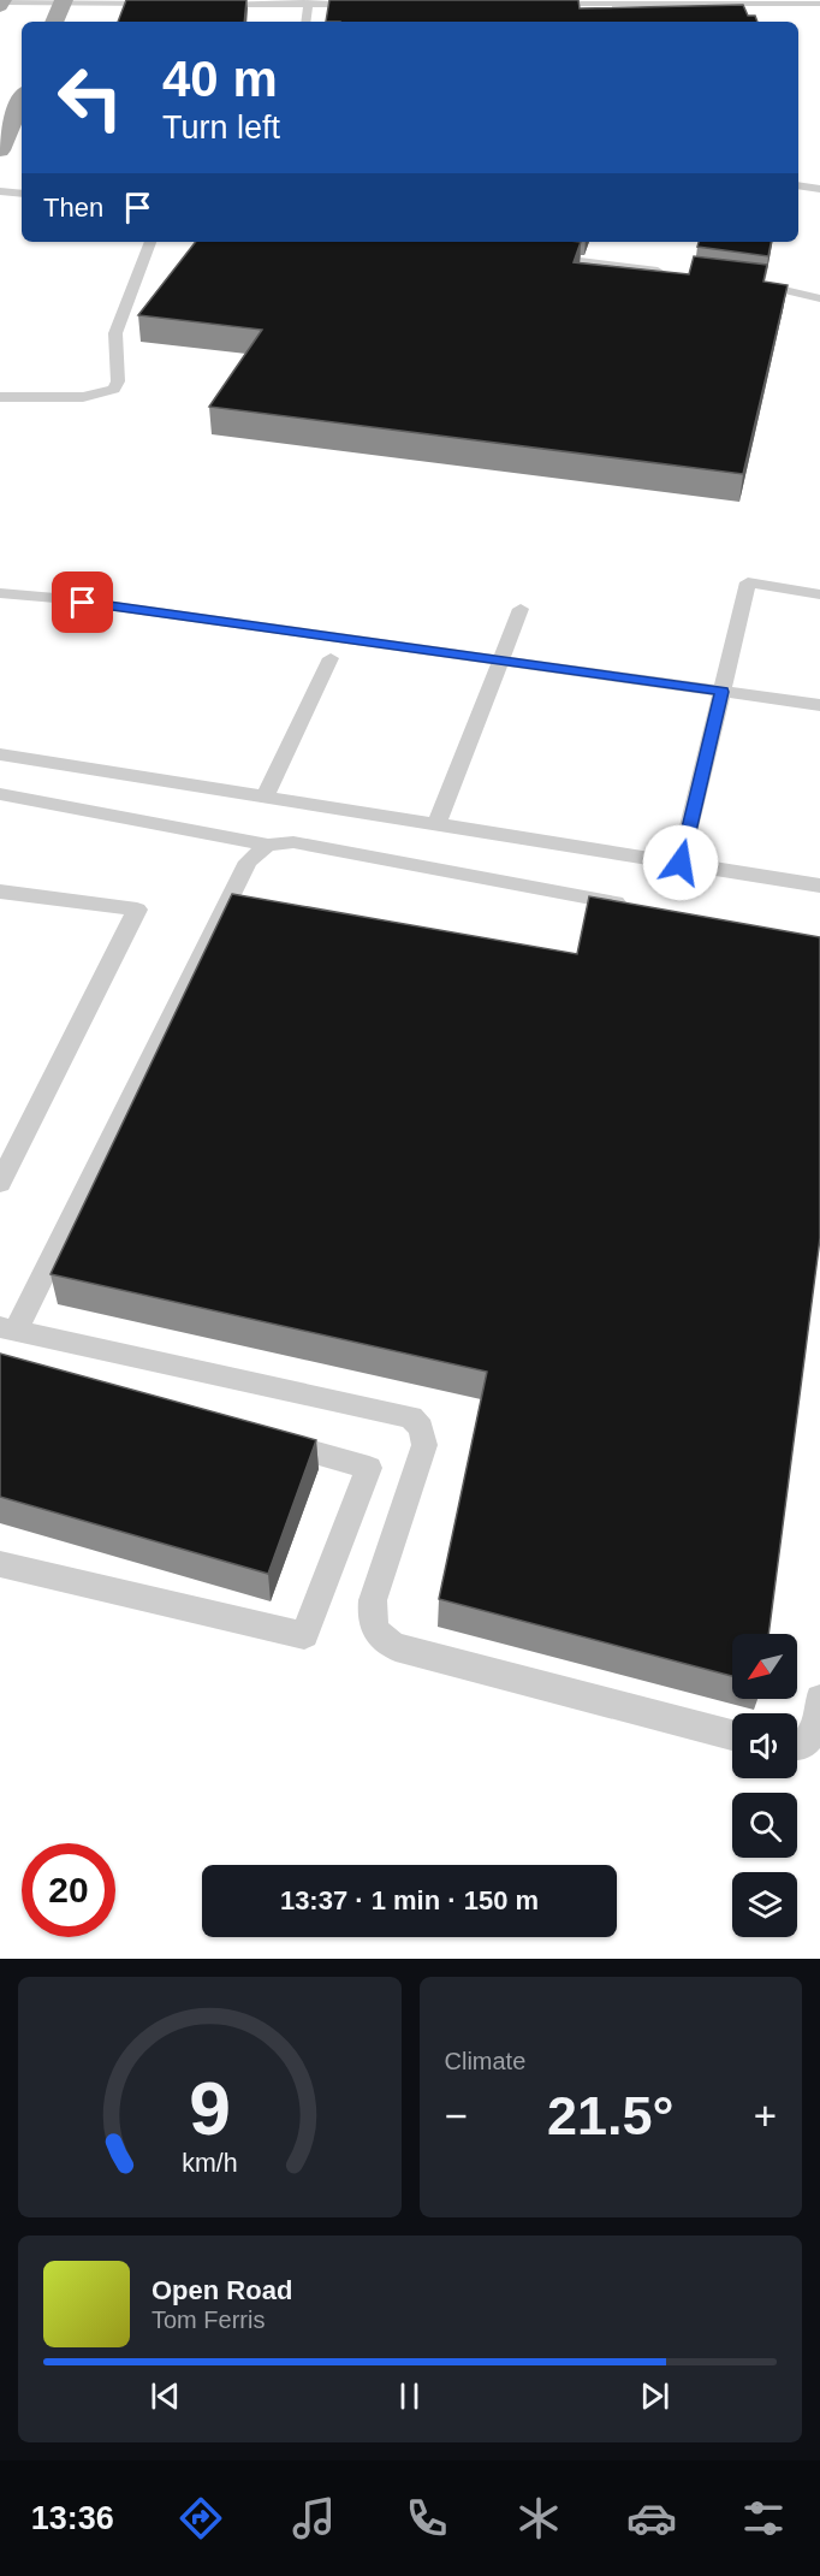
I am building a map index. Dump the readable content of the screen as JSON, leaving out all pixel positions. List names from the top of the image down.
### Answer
{
  "north": "bottom left",
  "page": {
    "turn": ["40 m", "Turn left"],
    "then": "Then",
    "limit": "20",
    "trip": "13:37 · 1 min · 150 m",
    "tile": "Climate",
    "heat": ["−", "21.5°", "+"],
    "song": ["Open Road", "Tom Ferris"],
    "tabs": "13:36",
    "gauge": ["9", "km/h"]
  }
}
